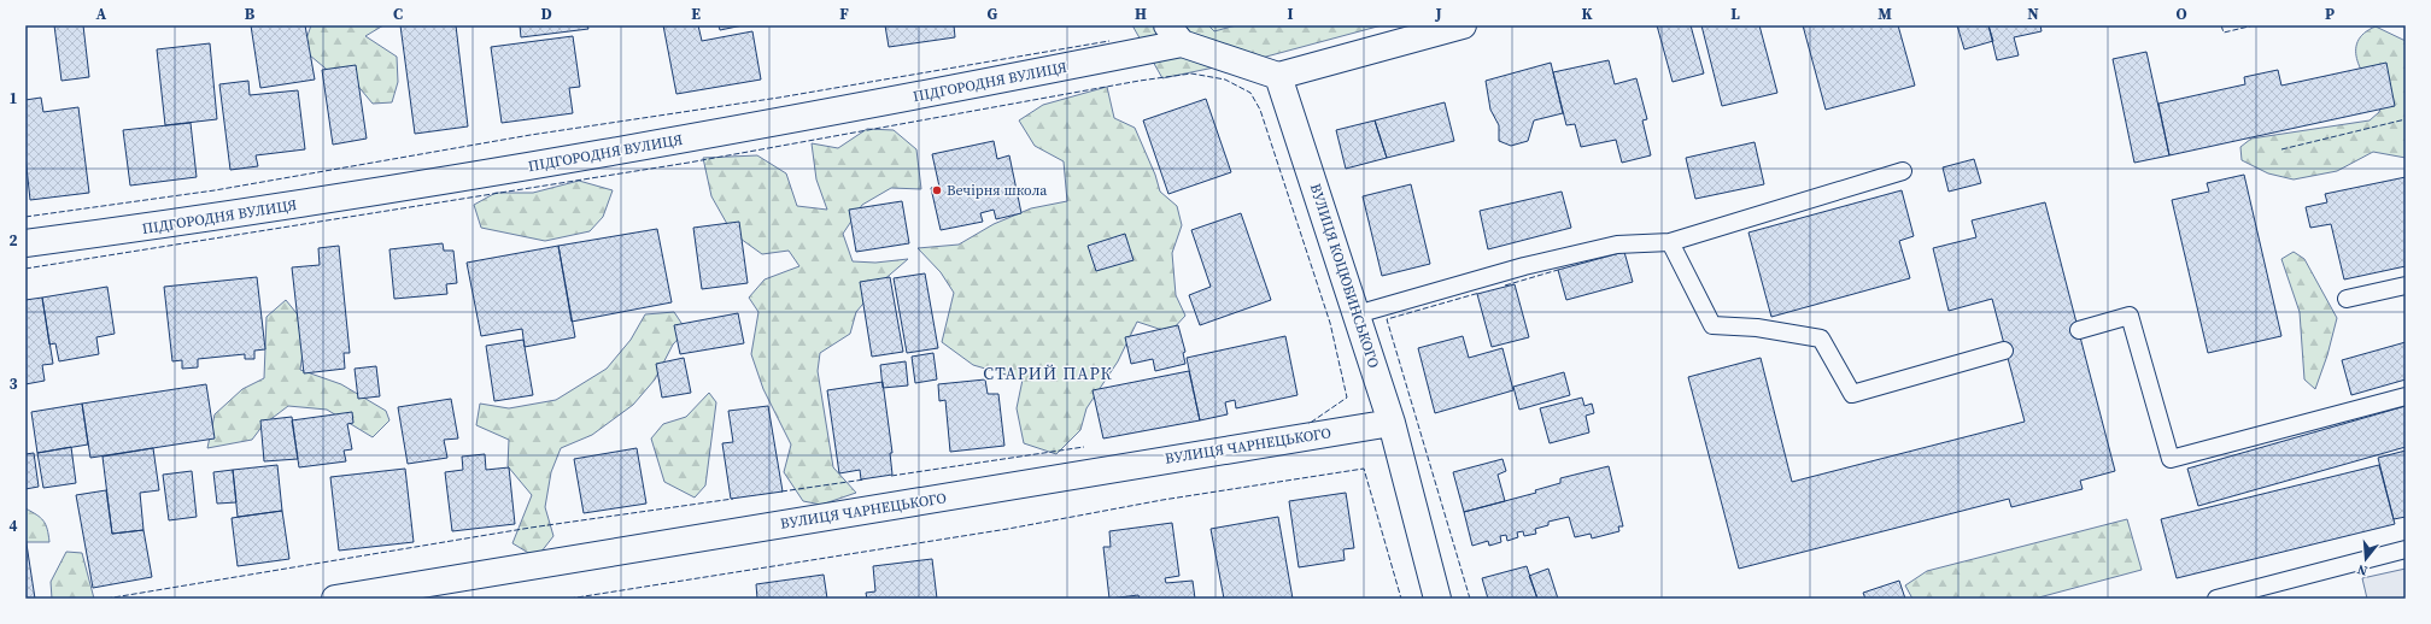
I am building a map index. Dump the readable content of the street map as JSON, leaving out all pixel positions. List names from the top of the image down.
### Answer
{
  "streets": {
    "street": ["ПІДГОРОДНЯ ВУЛИЦЯ", "ВУЛИЦЯ КОЦЮБИНСЬКОГО", "ВУЛИЦЯ ЧАРНЕЦЬКОГО"]
  },
  "crossings": [
    ["ВУЛИЦЯ КОЦЮБИНСЬКОГО", "ВУЛИЦЯ ЧАРНЕЦЬКОГО"]
  ],
  "districts": ["СТАРИЙ ПАРК"],
  "places": ["Вечірня школа"],
  "north": "bottom",
  "grid": {
    "columns": [
      "A",
      "B",
      "C",
      "D",
      "E",
      "F",
      "G",
      "H",
      "I",
      "J",
      "K",
      "L",
      "M",
      "N",
      "O",
      "P"
    ],
    "rows": [
      "1",
      "2",
      "3",
      "4"
    ]
  }
}
